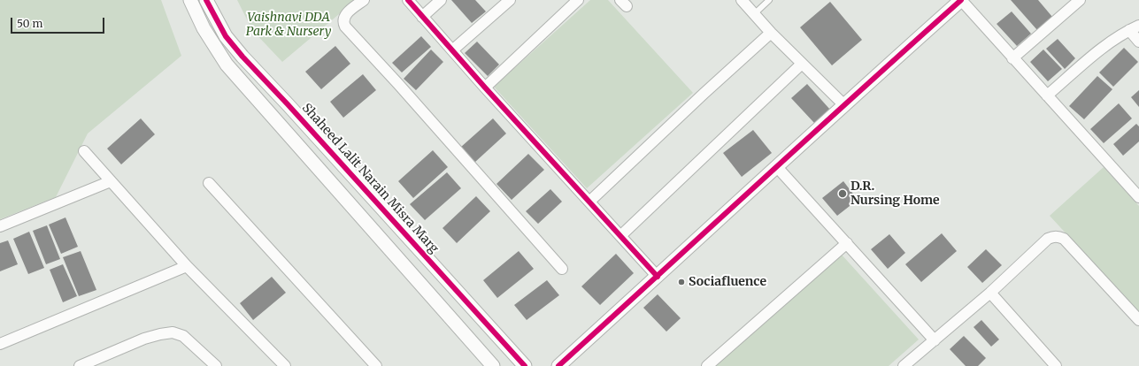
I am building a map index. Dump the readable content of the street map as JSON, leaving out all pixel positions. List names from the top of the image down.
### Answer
{
  "streets": {
    "street": ["Shaheed Lalit Narain Misra Marg"]
  },
  "parks": ["Vaishnavi DDA Park & Nursery"],
  "places": ["D.R. Nursing Home", "Sociafluence"],
  "scale_bar": "50 m"
}
